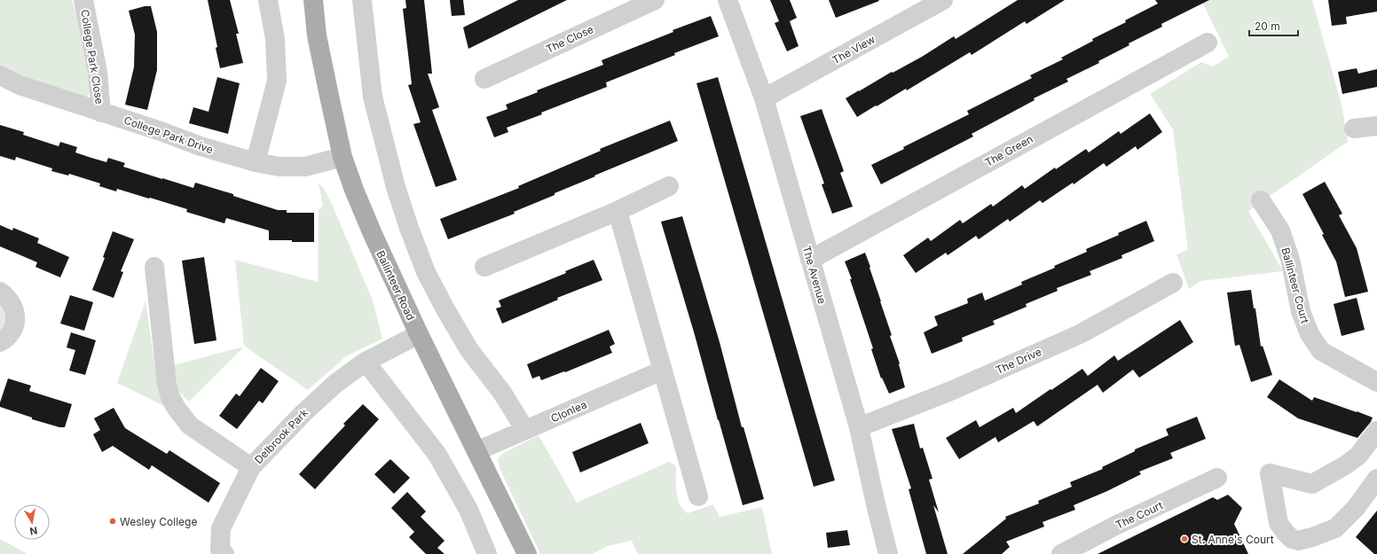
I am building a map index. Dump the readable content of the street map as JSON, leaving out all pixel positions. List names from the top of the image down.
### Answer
{
  "streets": {
    "main road": ["Ballinteer Road"],
    "street": [
      "The Close",
      "The View",
      "College Park Close",
      "College Park Drive",
      "The Green",
      "The Avenue",
      "Ballinteer Court",
      "The Drive",
      "Clonlea",
      "Delbrook Park",
      "The Court"
    ]
  },
  "crossings": [
    ["The View", "The Avenue"],
    ["College Park Close", "College Park Drive"],
    ["College Park Drive", "Ballinteer Road"],
    ["The Green", "The Avenue"],
    ["The Avenue", "The Drive"],
    ["Ballinteer Road", "Clonlea"],
    ["Ballinteer Road", "Delbrook Park"]
  ],
  "places": ["Wesley College", "St. Anne's Court"],
  "scale_bar": "20 m",
  "north": "bottom"
}
